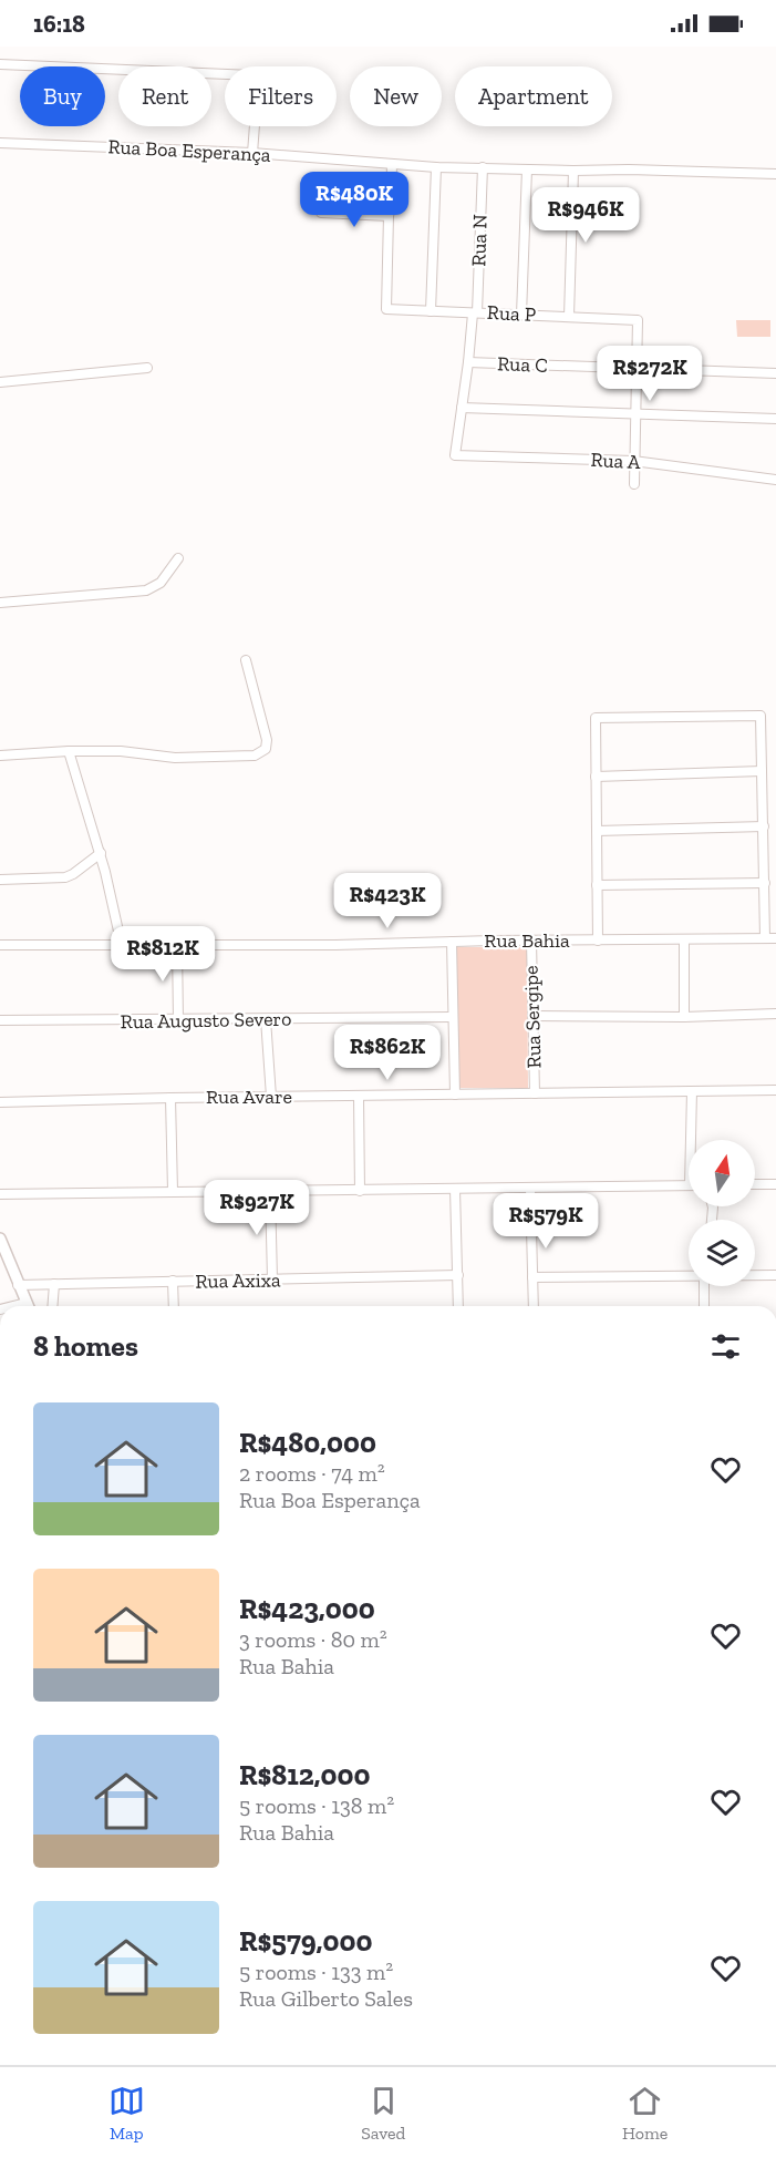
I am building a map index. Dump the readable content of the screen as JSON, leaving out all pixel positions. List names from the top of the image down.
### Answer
{
  "streets": {
    "street": [
      "Rua Boa Esperança",
      "Rua N",
      "Rua P",
      "Rua C",
      "Rua A",
      "Rua Bahia",
      "Rua Sergipe",
      "Rua Augusto Severo",
      "Rua Avare",
      "Rua Axixa"
    ]
  },
  "crossings": [
    ["Rua Boa Esperança", "Rua N"],
    ["Rua N", "Rua P"],
    ["Rua N", "Rua C"],
    ["Rua N", "Rua A"],
    ["Rua P", "Rua C"],
    ["Rua Bahia", "Rua Sergipe"],
    ["Rua Sergipe", "Rua Avare"]
  ],
  "north": "top",
  "page": {
    "status": "16:18",
    "chip": [
      "Buy",
      "Rent",
      "Filters",
      "New",
      "Apartment"
    ],
    "price": [
      "R$480K",
      "R$946K",
      "R$272K",
      "R$423K",
      "R$812K",
      "R$862K",
      "R$927K",
      "R$579K"
    ],
    "heading": "8 homes",
    "list": [
      {
        "name": "R$480,000",
        "note": "2 rooms · 74 m² · Rua Boa Esperança"
      },
      {
        "name": "R$423,000",
        "note": "3 rooms · 80 m² · Rua Bahia"
      },
      {
        "name": "R$812,000",
        "note": "5 rooms · 138 m² · Rua Bahia"
      },
      {
        "name": "R$579,000",
        "note": "5 rooms · 133 m² · Rua Gilberto Sales"
      }
    ],
    "tabs": ["Map", "Saved", "Home"]
  }
}
